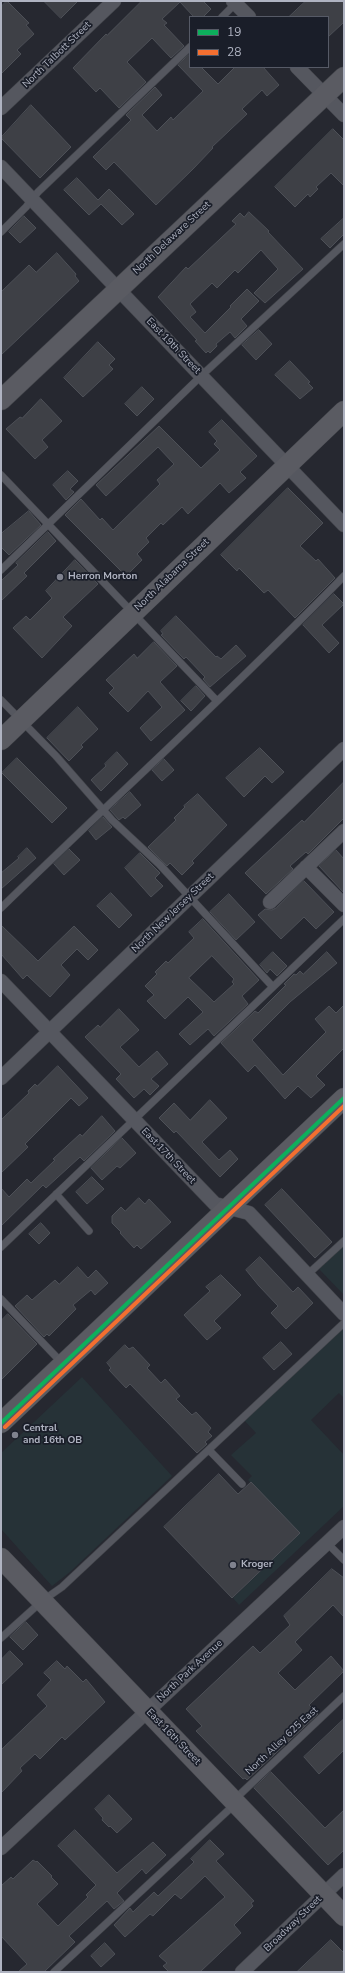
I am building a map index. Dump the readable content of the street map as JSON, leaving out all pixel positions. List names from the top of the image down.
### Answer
{
  "streets": {
    "main road": ["North Delaware Street", "North Alabama Street", "East 16th Street"],
    "street": [
      "North Talbott Street",
      "East 19th Street",
      "North New Jersey Street",
      "East 17th Street",
      "North Park Avenue",
      "Broadway Street"
    ],
    "lane": ["North Alley 625 East"]
  },
  "crossings": [
    ["North Delaware Street", "East 19th Street"],
    ["East 19th Street", "North Alabama Street"],
    ["North New Jersey Street", "East 17th Street"],
    ["North Park Avenue", "East 16th Street"],
    ["East 16th Street", "North Alley 625 East"],
    ["East 16th Street", "Broadway Street"]
  ],
  "places": ["Herron Morton", "Central and 16th OB", "Kroger"],
  "lines": ["transit line 19", "transit line 28"],
  "legend": ["19", "28"]
}
